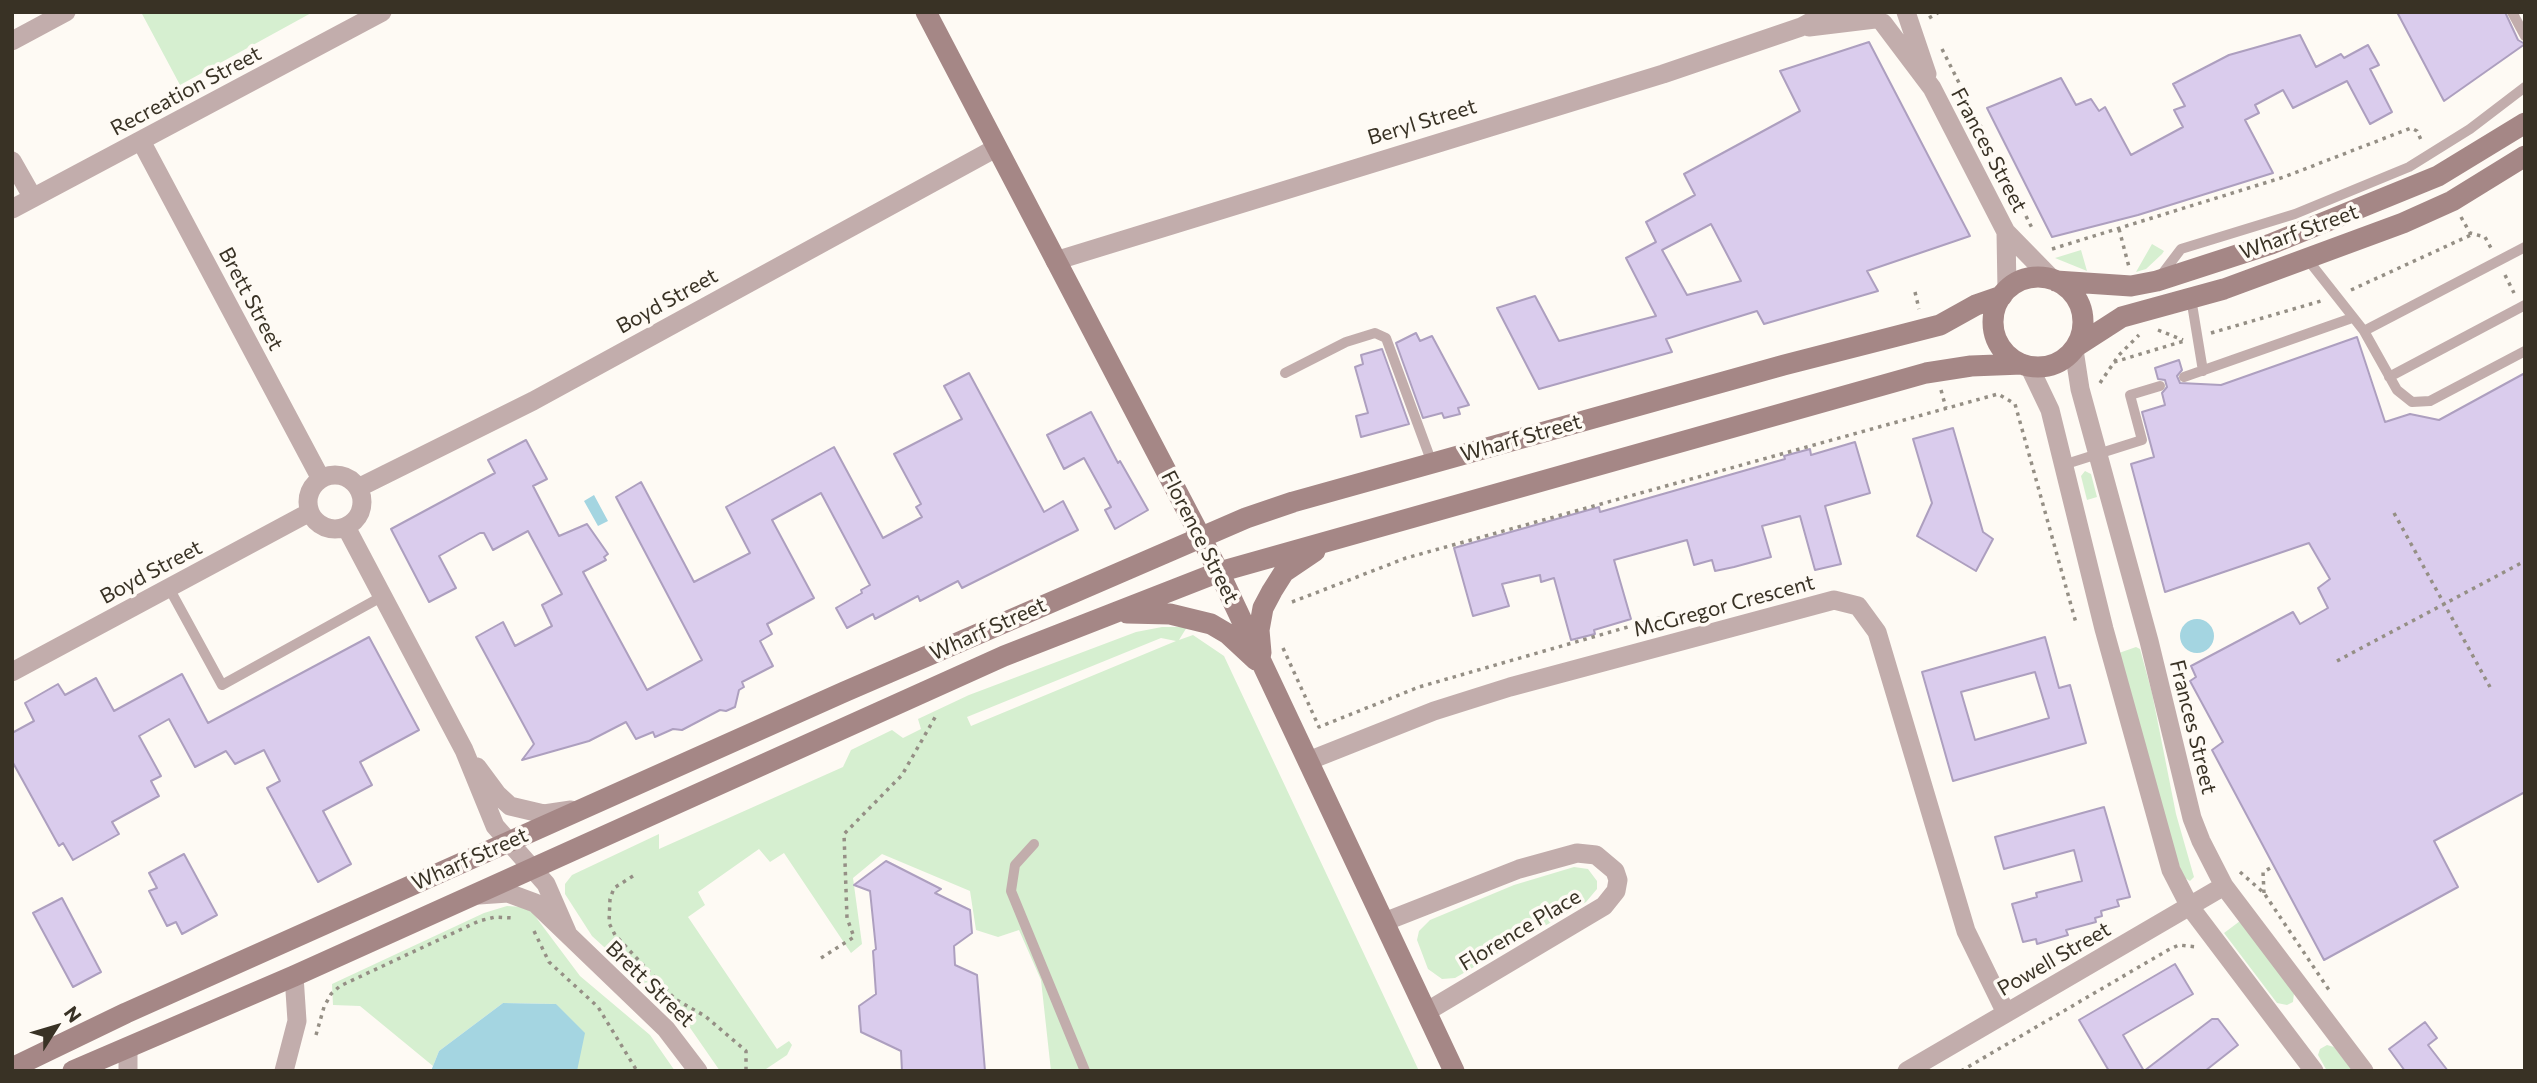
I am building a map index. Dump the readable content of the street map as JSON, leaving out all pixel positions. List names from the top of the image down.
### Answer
{
  "streets": {
    "main road": ["Wharf Street", "Florence Street"],
    "street": [
      "Recreation Street",
      "Beryl Street",
      "Frances Street",
      "Brett Street",
      "Boyd Street",
      "McGregor Crescent",
      "Florence Place",
      "Powell Street"
    ]
  },
  "crossings": [
    ["Recreation Street", "Brett Street"],
    ["Beryl Street", "Frances Street"],
    ["Beryl Street", "Florence Street"],
    ["Frances Street", "Wharf Street"],
    ["Frances Street", "Powell Street"],
    ["Wharf Street", "Brett Street"],
    ["Wharf Street", "Florence Street"],
    ["Brett Street", "Boyd Street"],
    ["Boyd Street", "Florence Street"],
    ["Florence Street", "McGregor Crescent"],
    ["Florence Street", "Florence Place"],
    ["McGregor Crescent", "Powell Street"]
  ],
  "north": "top right"
}
